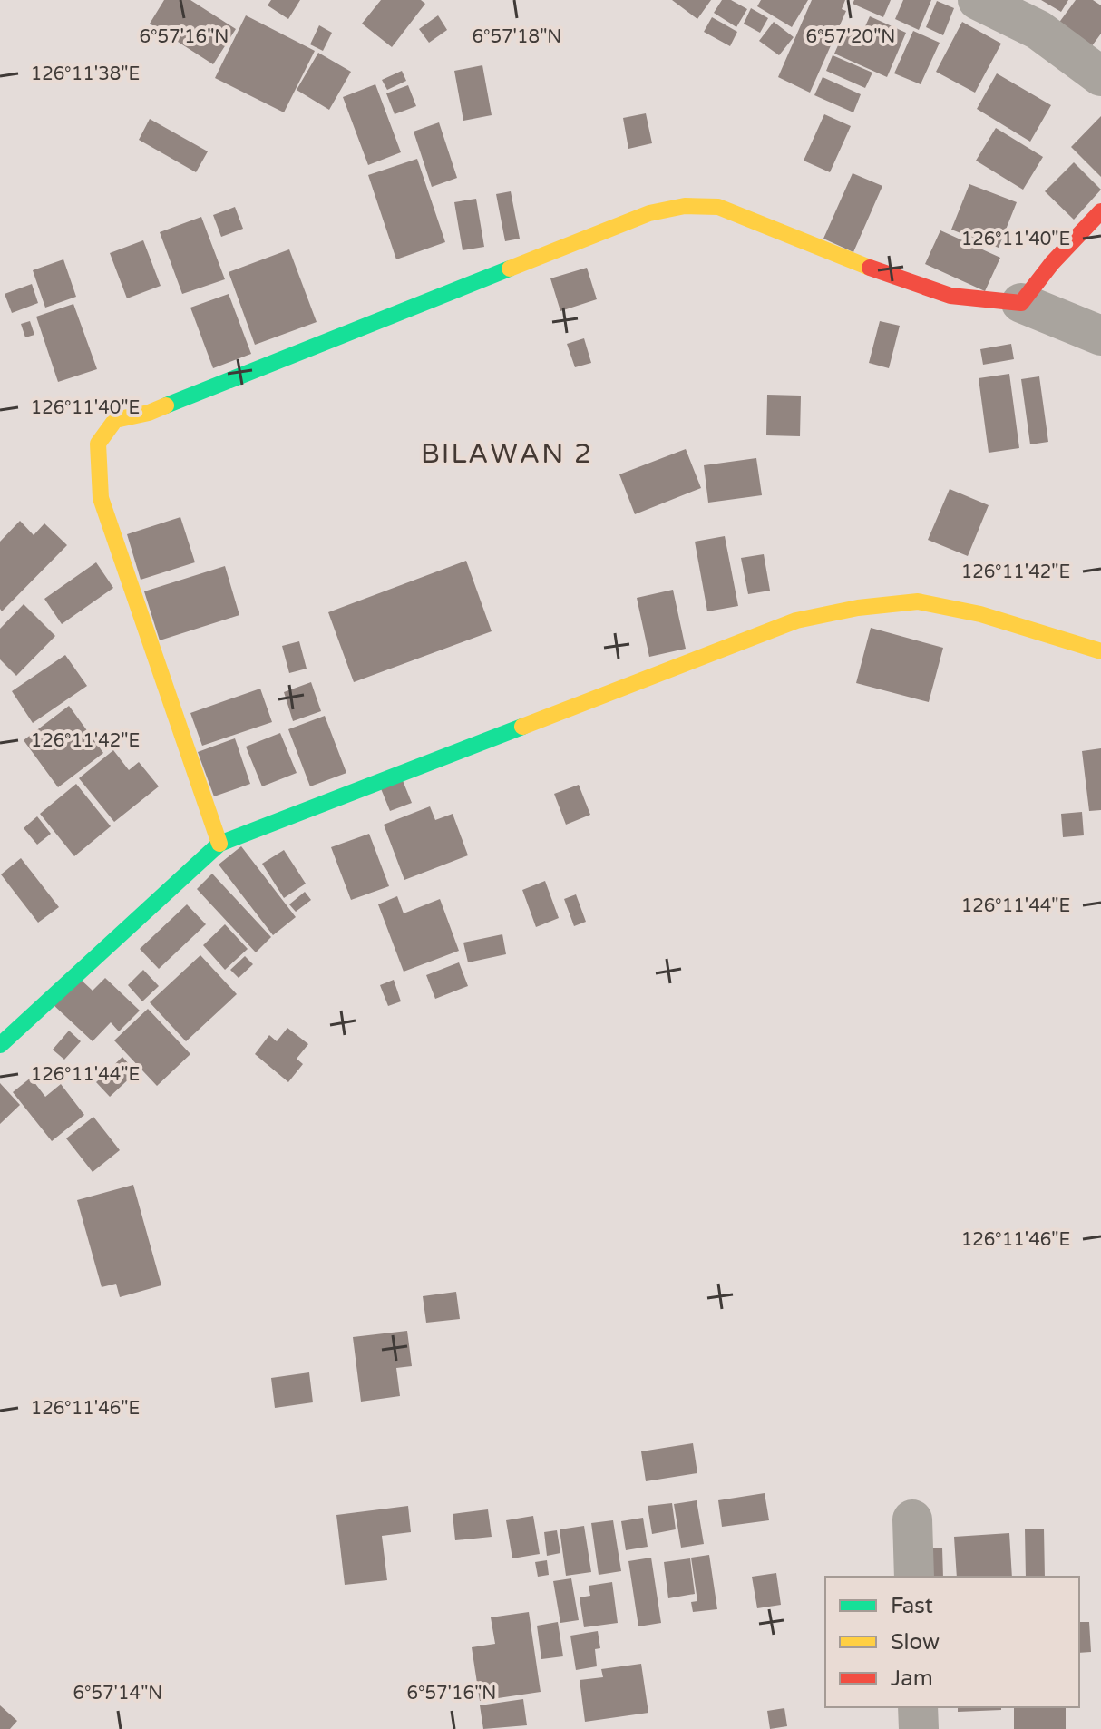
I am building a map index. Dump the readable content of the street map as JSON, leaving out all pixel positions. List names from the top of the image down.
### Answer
{
  "districts": ["BILAWAN 2"],
  "legend": ["Fast", "Slow", "Jam"],
  "coordinates": [
    "6°57'16\"N",
    "6°57'18\"N",
    "6°57'20\"N",
    "126°11'38\"E",
    "126°11'40\"E",
    "126°11'42\"E",
    "126°11'44\"E",
    "126°11'46\"E",
    "6°57'14\"N"
  ]
}
